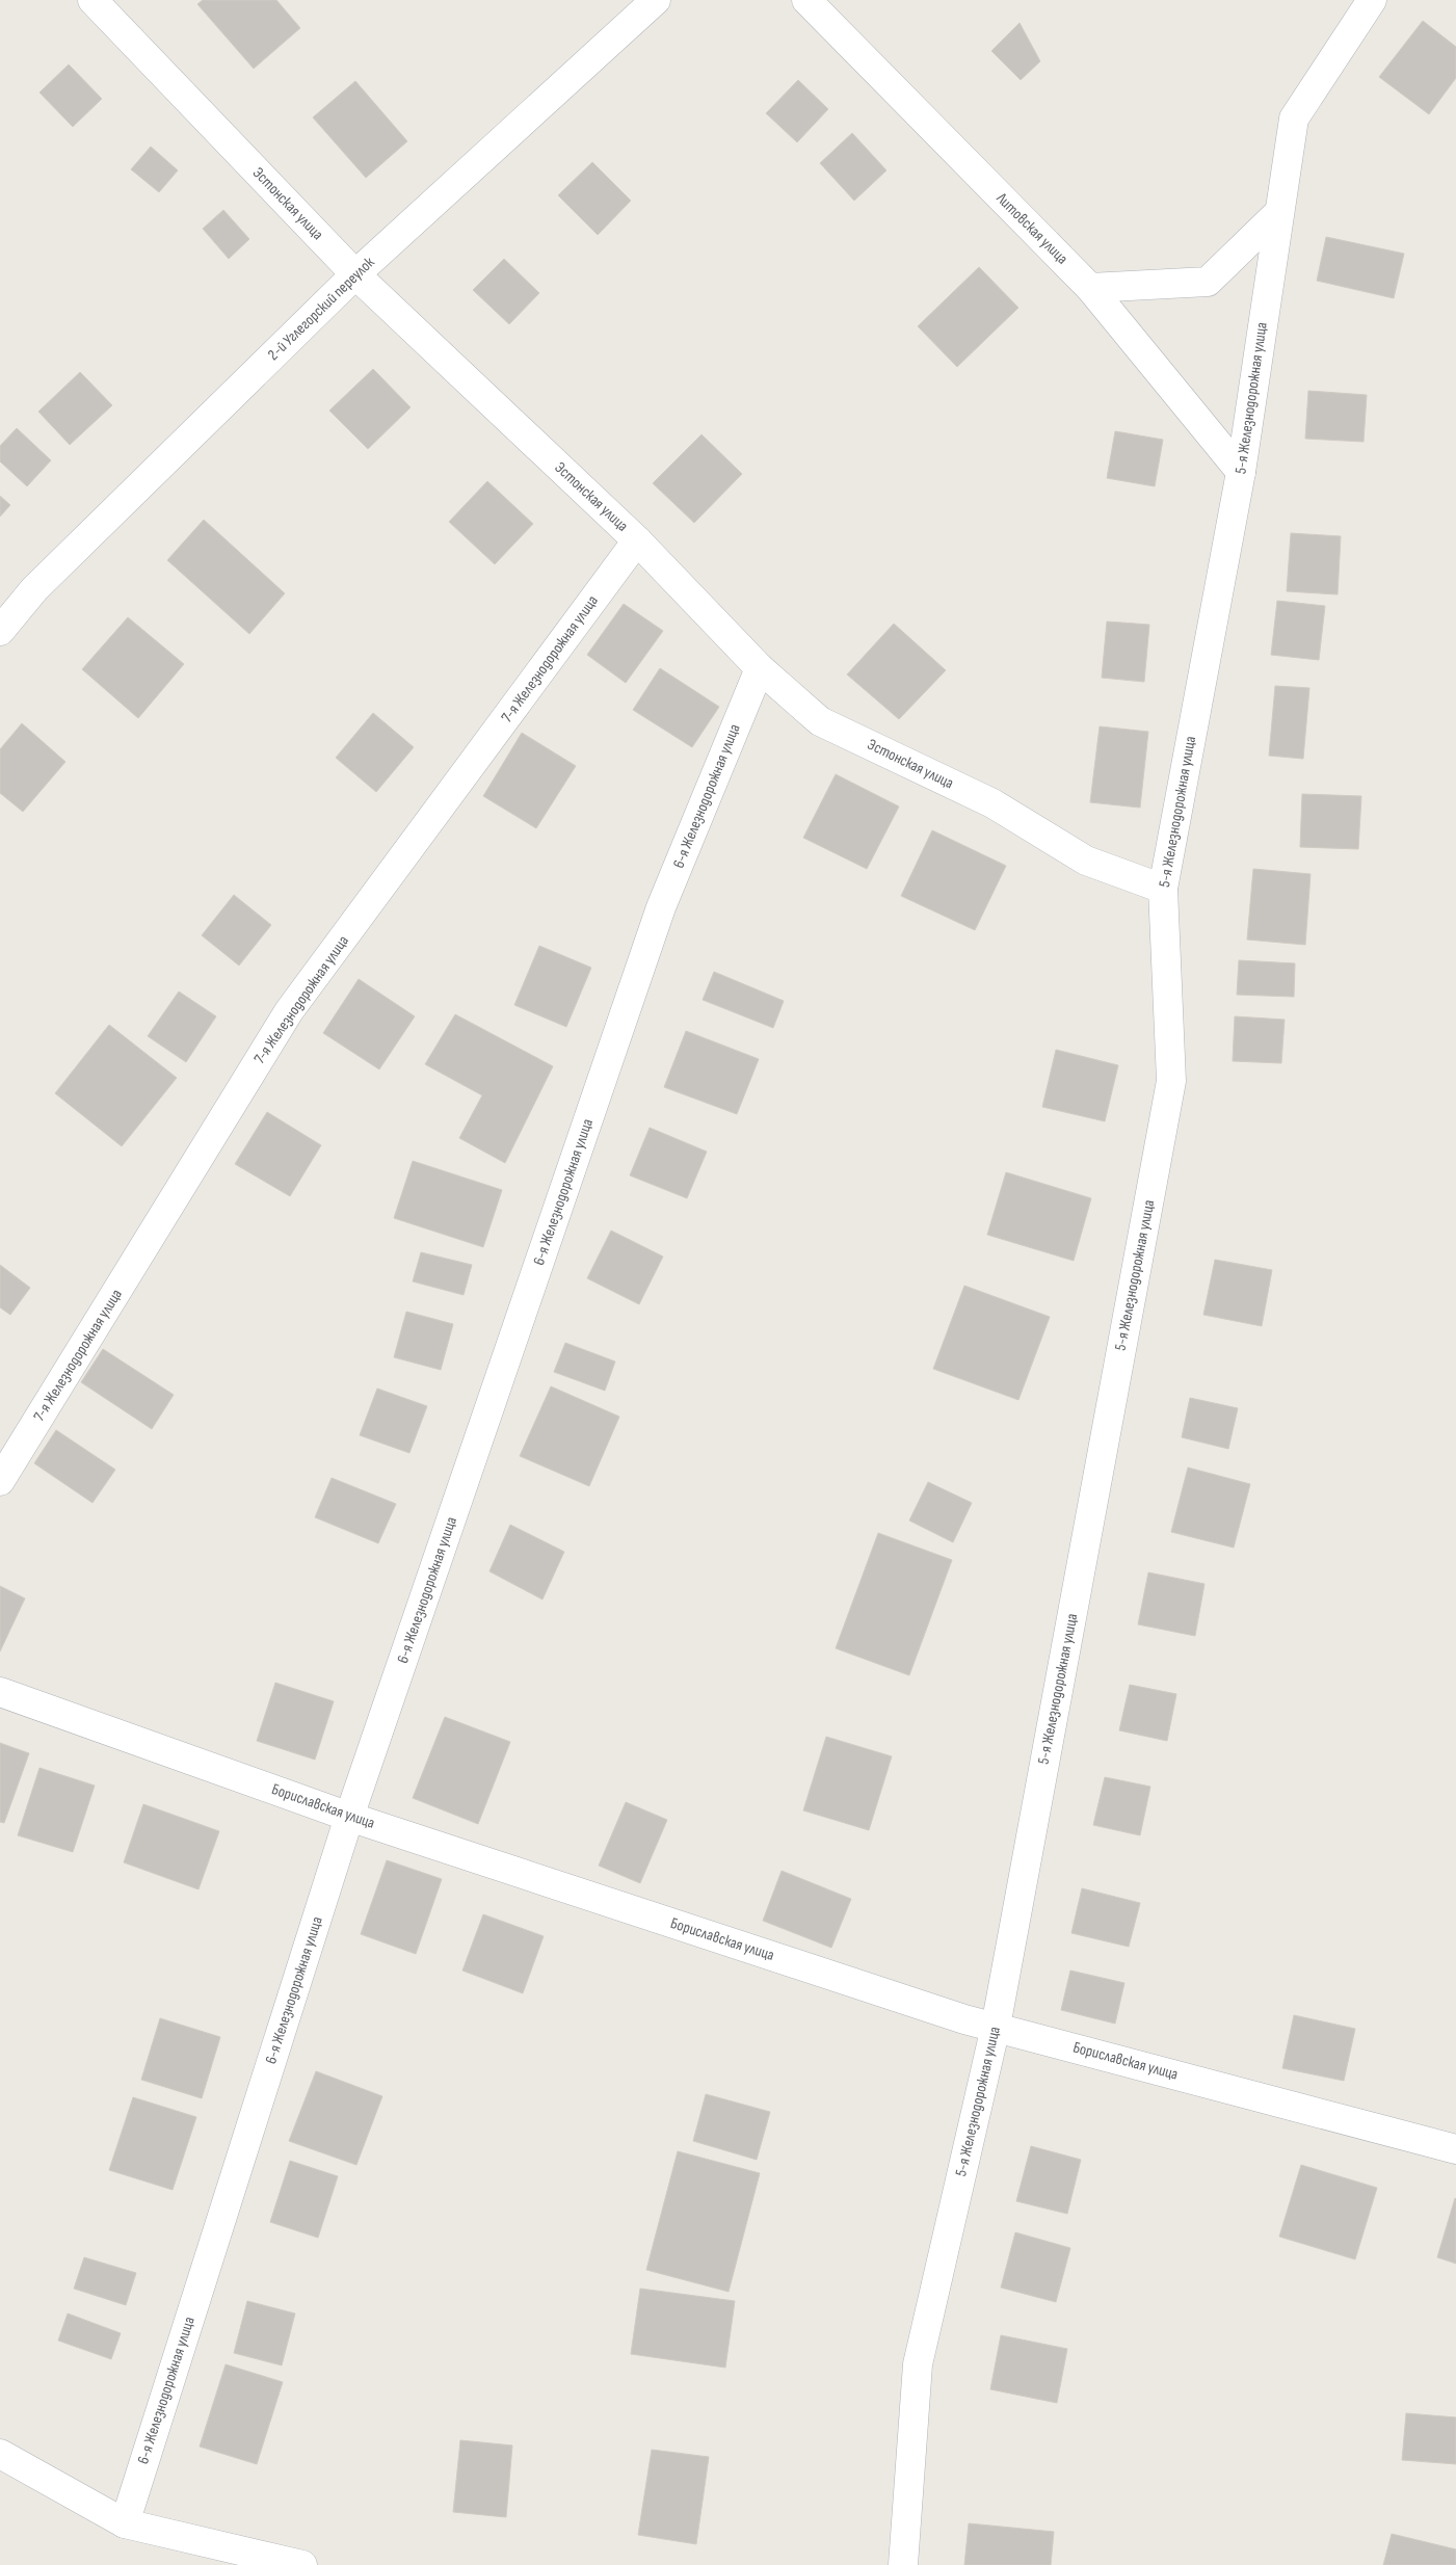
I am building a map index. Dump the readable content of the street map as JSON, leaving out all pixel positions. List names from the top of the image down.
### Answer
{
  "streets": {
    "street": [
      "Эстонская улица",
      "Литовская улица",
      "2-й Углегорский переулок",
      "5-я Железнодорожная улица",
      "7-я Железнодорожная улица",
      "6-я Железнодорожная улица",
      "Бориславская улица"
    ]
  },
  "crossings": [
    ["Эстонская улица", "2-й Углегорский переулок"],
    ["Эстонская улица", "5-я Железнодорожная улица"],
    ["Эстонская улица", "7-я Железнодорожная улица"],
    ["Эстонская улица", "6-я Железнодорожная улица"],
    ["Литовская улица", "5-я Железнодорожная улица"],
    ["5-я Железнодорожная улица", "Бориславская улица"],
    ["6-я Железнодорожная улица", "Бориславская улица"]
  ]
}
